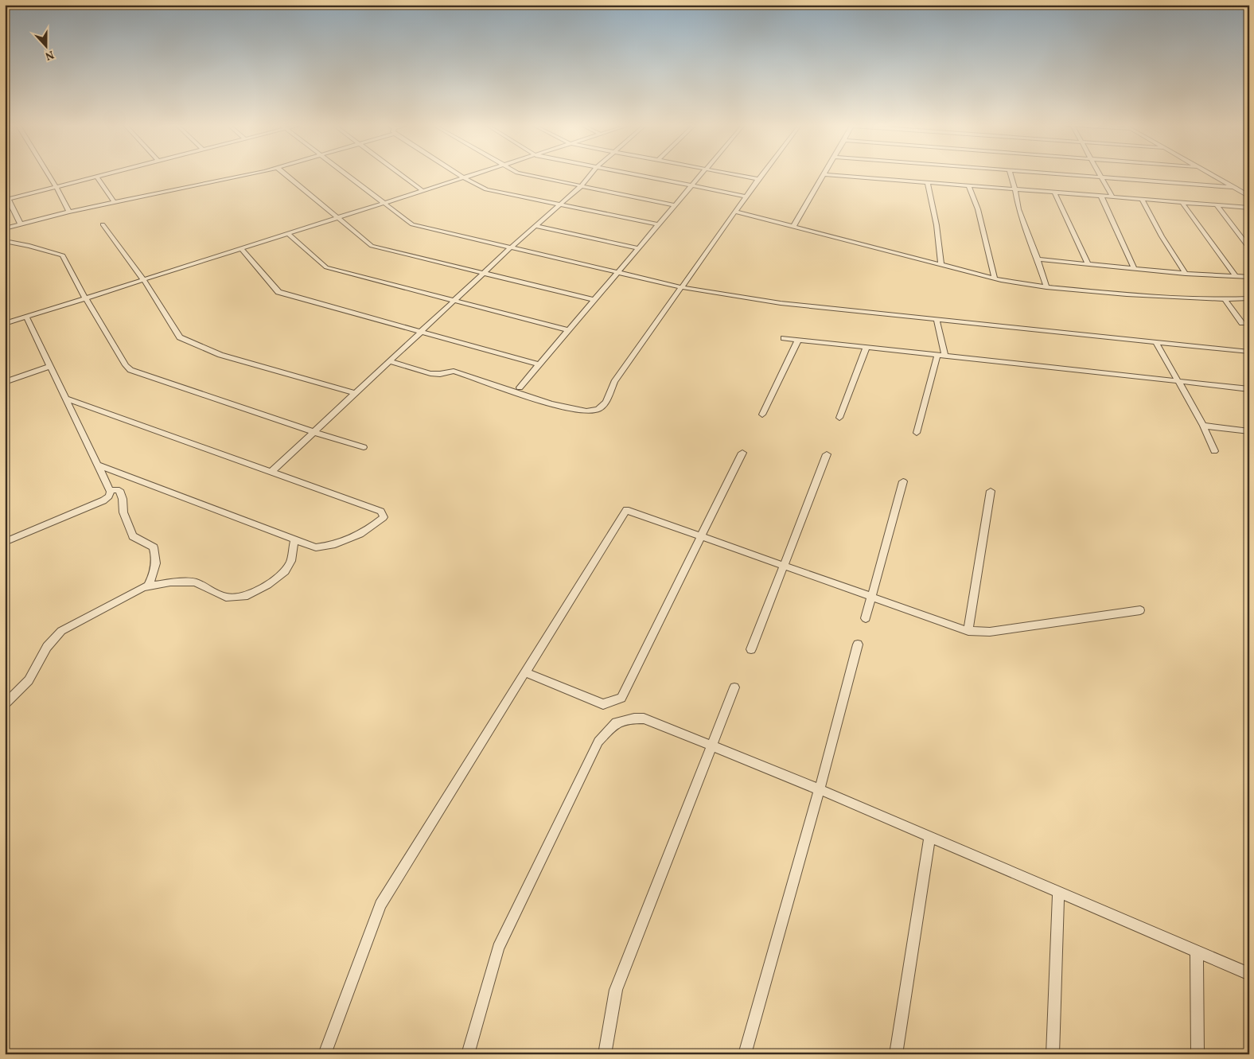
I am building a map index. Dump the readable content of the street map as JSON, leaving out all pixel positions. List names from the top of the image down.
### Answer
{
  "north": "bottom"
}
